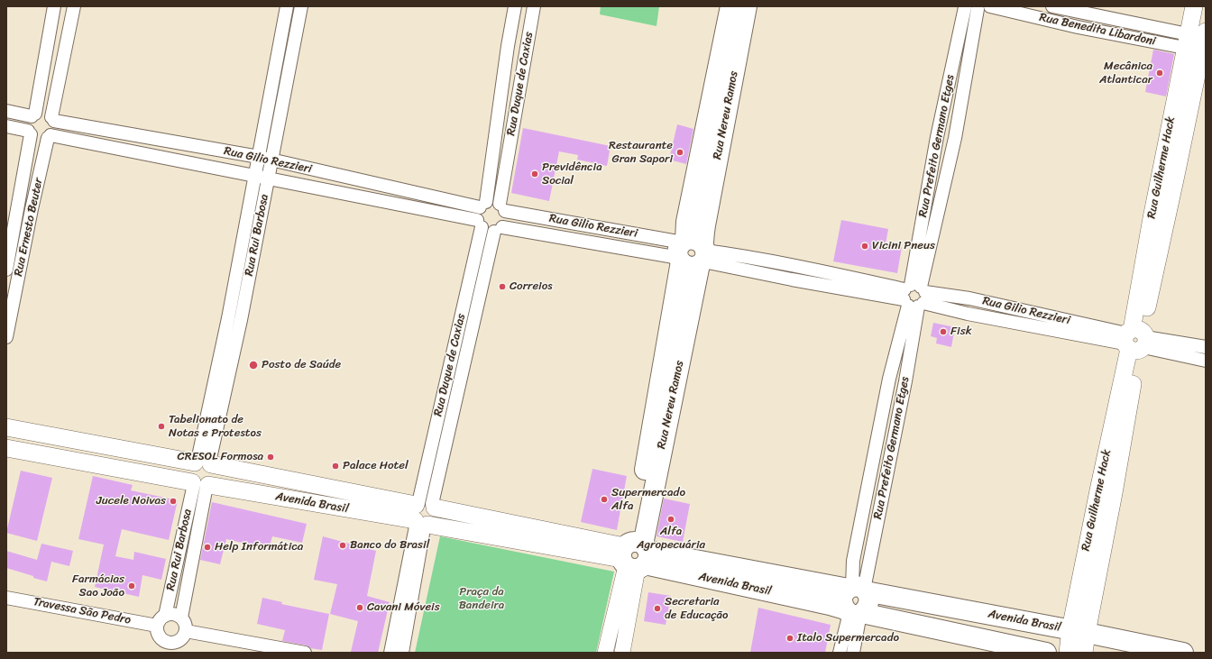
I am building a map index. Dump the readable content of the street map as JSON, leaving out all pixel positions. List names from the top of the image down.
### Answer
{
  "streets": {
    "main road": ["Rua Nereu Ramos", "Rua Guilherme Hack", "Avenida Brasil"],
    "street": [
      "Rua Benedita Libardoni",
      "Rua Duque de Caxias",
      "Rua Prefeito Germano Etges",
      "Rua Gilio Rezzieri",
      "Rua Ernesto Beuter",
      "Rua Rui Barbosa",
      "Travessa São Pedro"
    ]
  },
  "crossings": [
    ["Rua Benedita Libardoni", "Rua Guilherme Hack"],
    ["Rua Duque de Caxias", "Rua Gilio Rezzieri"],
    ["Rua Duque de Caxias", "Avenida Brasil"],
    ["Rua Nereu Ramos", "Rua Gilio Rezzieri"],
    ["Rua Nereu Ramos", "Avenida Brasil"],
    ["Rua Prefeito Germano Etges", "Rua Gilio Rezzieri"],
    ["Rua Prefeito Germano Etges", "Avenida Brasil"],
    ["Rua Gilio Rezzieri", "Rua Guilherme Hack"],
    ["Rua Gilio Rezzieri", "Rua Ernesto Beuter"],
    ["Rua Gilio Rezzieri", "Rua Rui Barbosa"],
    ["Rua Guilherme Hack", "Avenida Brasil"],
    ["Rua Rui Barbosa", "Avenida Brasil"]
  ],
  "parks": ["Praça da Bandeira"],
  "places": [
    "Mecânica Atlanticar",
    "Restaurante Gran Sapori",
    "Previdência Social",
    "Vicini Pneus",
    "Correios",
    "Fisk",
    "Posto de Saúde",
    "Tabelionato de Notas e Protestos",
    "CRESOL Formosa",
    "Palace Hotel",
    "Supermercado Alfa",
    "Jucele Noivas",
    "Alfa Agropecuária",
    "Banco do Brasil",
    "Help Informática",
    "Farmácias Sao João",
    "Cavani Móveis",
    "Secretaria de Educação",
    "Italo Supermercado"
  ]
}
